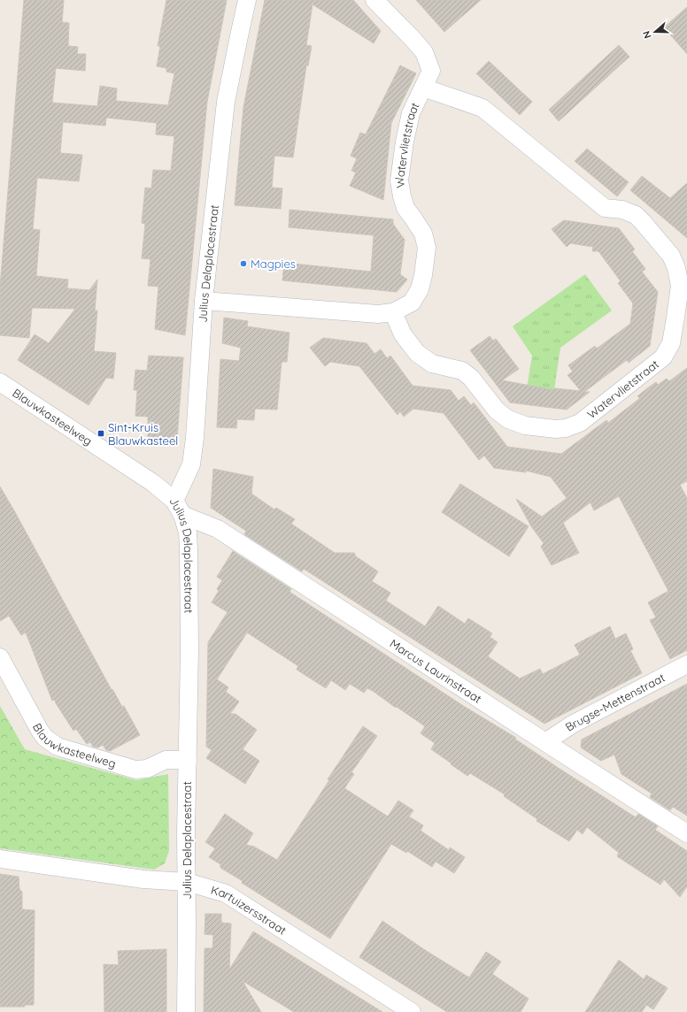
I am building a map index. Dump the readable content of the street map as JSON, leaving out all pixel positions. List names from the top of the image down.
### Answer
{
  "streets": {
    "street": [
      "Watervlietstraat",
      "Julius Delaplacestraat",
      "Blauwkasteelweg",
      "Marcus Laurinstraat",
      "Brugse-Mettenstraat",
      "Kartuizersstraat"
    ]
  },
  "crossings": [
    ["Watervlietstraat", "Julius Delaplacestraat"],
    ["Julius Delaplacestraat", "Blauwkasteelweg"],
    ["Julius Delaplacestraat", "Marcus Laurinstraat"],
    ["Julius Delaplacestraat", "Kartuizersstraat"],
    ["Blauwkasteelweg", "Marcus Laurinstraat"],
    ["Marcus Laurinstraat", "Brugse-Mettenstraat"]
  ],
  "places": {
    "other": ["Magpies"],
    "transit": ["Sint-Kruis Blauwkasteel"]
  },
  "north": "left"
}
